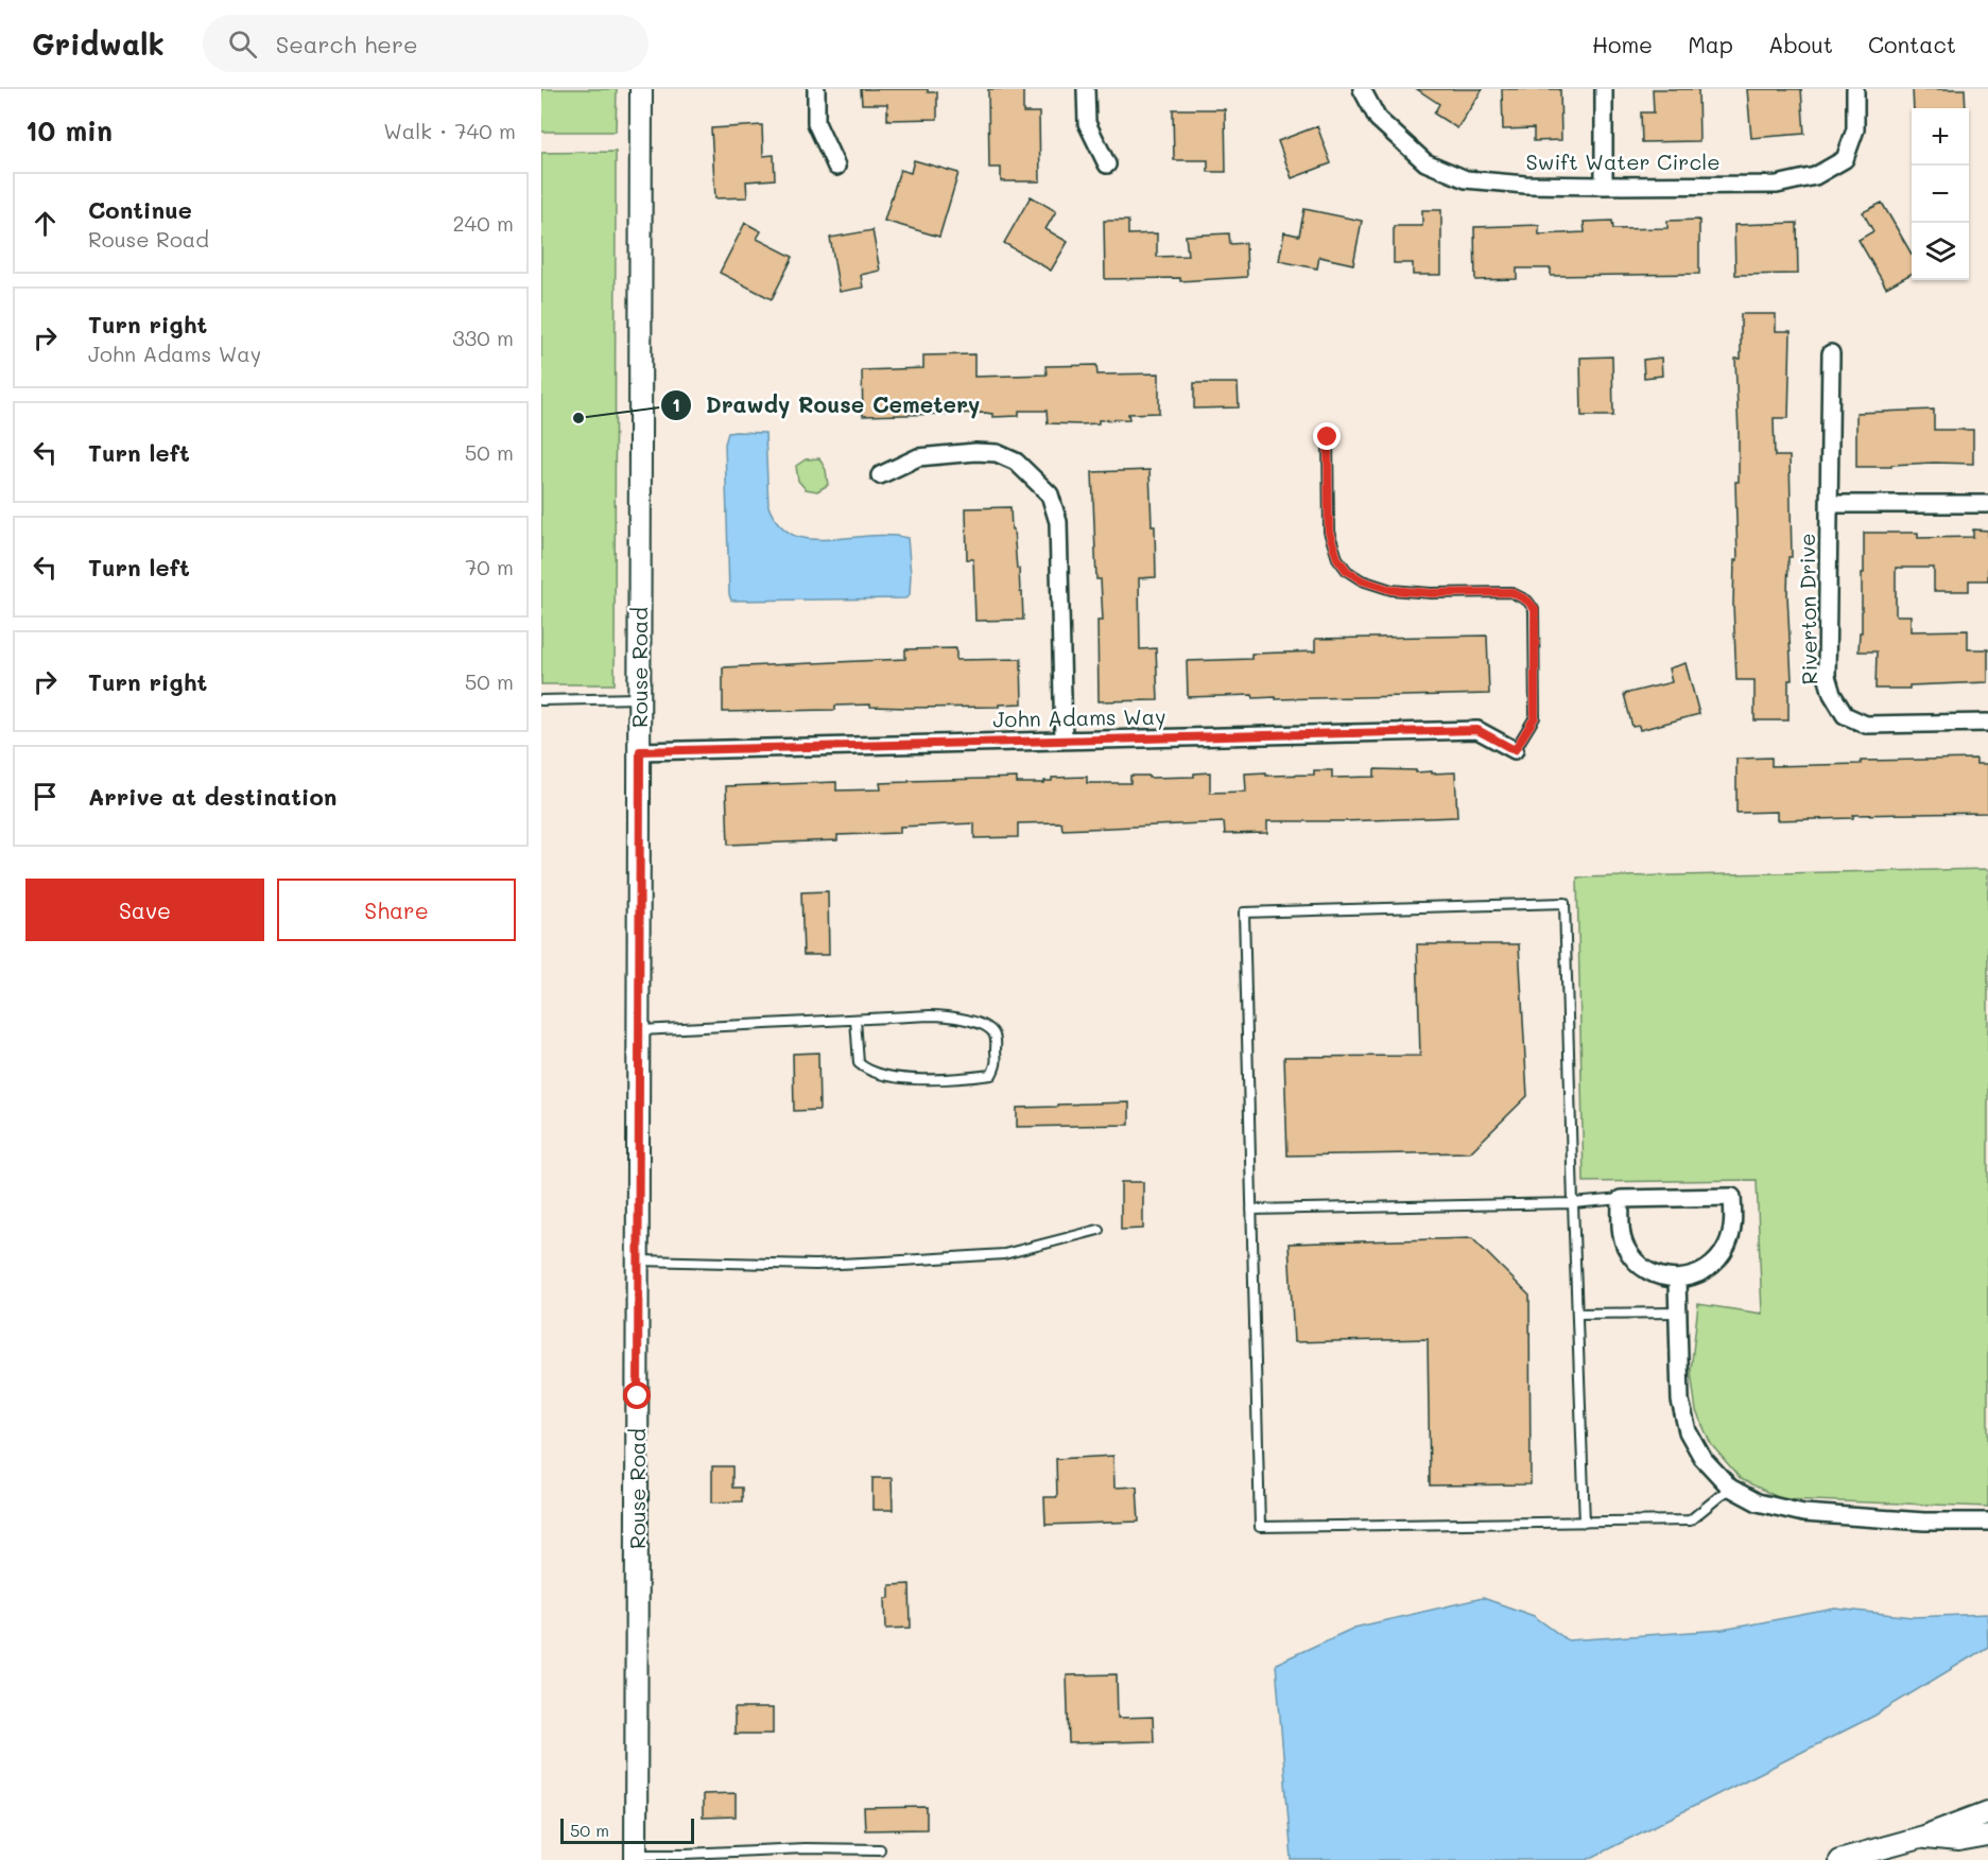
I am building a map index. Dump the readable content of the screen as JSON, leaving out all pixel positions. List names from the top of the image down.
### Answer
{
  "streets": {
    "street": [
      "Swift Water Circle",
      "Riverton Drive",
      "Rouse Road",
      "John Adams Way"
    ]
  },
  "crossings": [
    ["Rouse Road", "John Adams Way"]
  ],
  "places": ["Drawdy Rouse Cemetery"],
  "scale_bar": "50 m",
  "page": {
    "header": "Gridwalk",
    "search": "Search here",
    "nav": [
      "Home",
      "Map",
      "About",
      "Contact"
    ],
    "heading": ["10 min", "Walk · 740 m"],
    "map_buttons": ["+", "−"],
    "list": [
      ["Continue", "Rouse Road", "240 m"],
      ["Turn right", "John Adams Way", "330 m"],
      ["Turn left", "50 m"],
      ["Turn left", "70 m"],
      ["Turn right", "50 m"],
      "Arrive at destination"
    ],
    "buttons": ["Save", "Share"],
    "scale": "50 m"
  }
}
